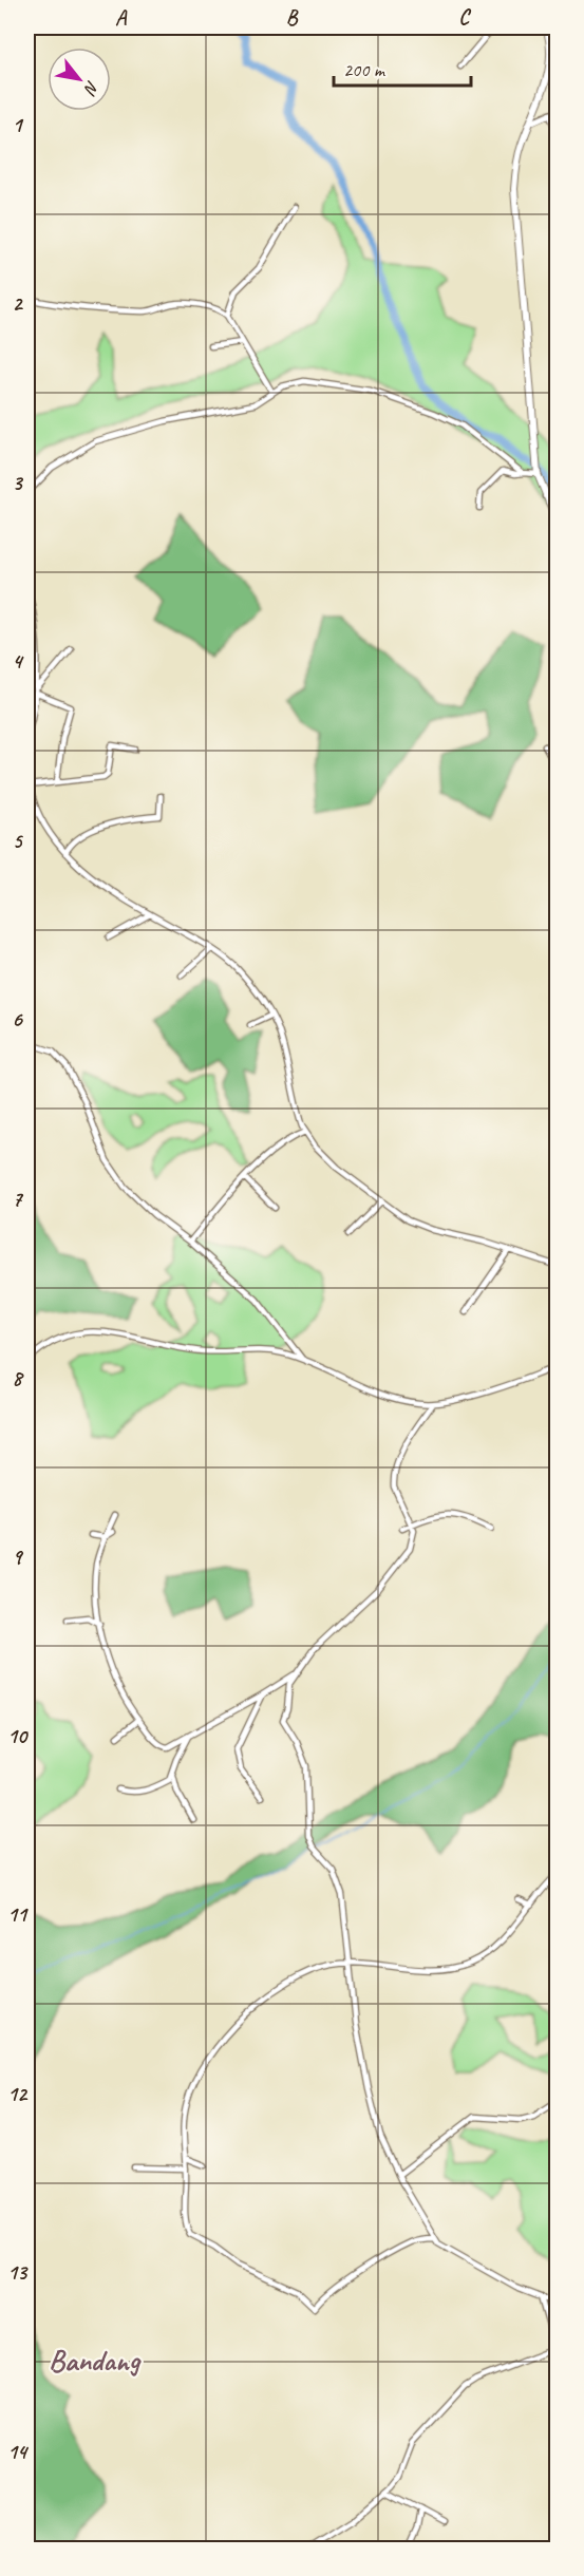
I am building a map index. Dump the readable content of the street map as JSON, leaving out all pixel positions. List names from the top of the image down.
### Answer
{
  "districts": ["Bandang"],
  "scale_bar": "200 m",
  "north": "bottom right",
  "grid": {
    "columns": ["A", "B", "C"],
    "rows": [
      "1",
      "2",
      "3",
      "4",
      "5",
      "6",
      "7",
      "8",
      "9",
      "10",
      "11",
      "12",
      "13",
      "14"
    ]
  }
}
